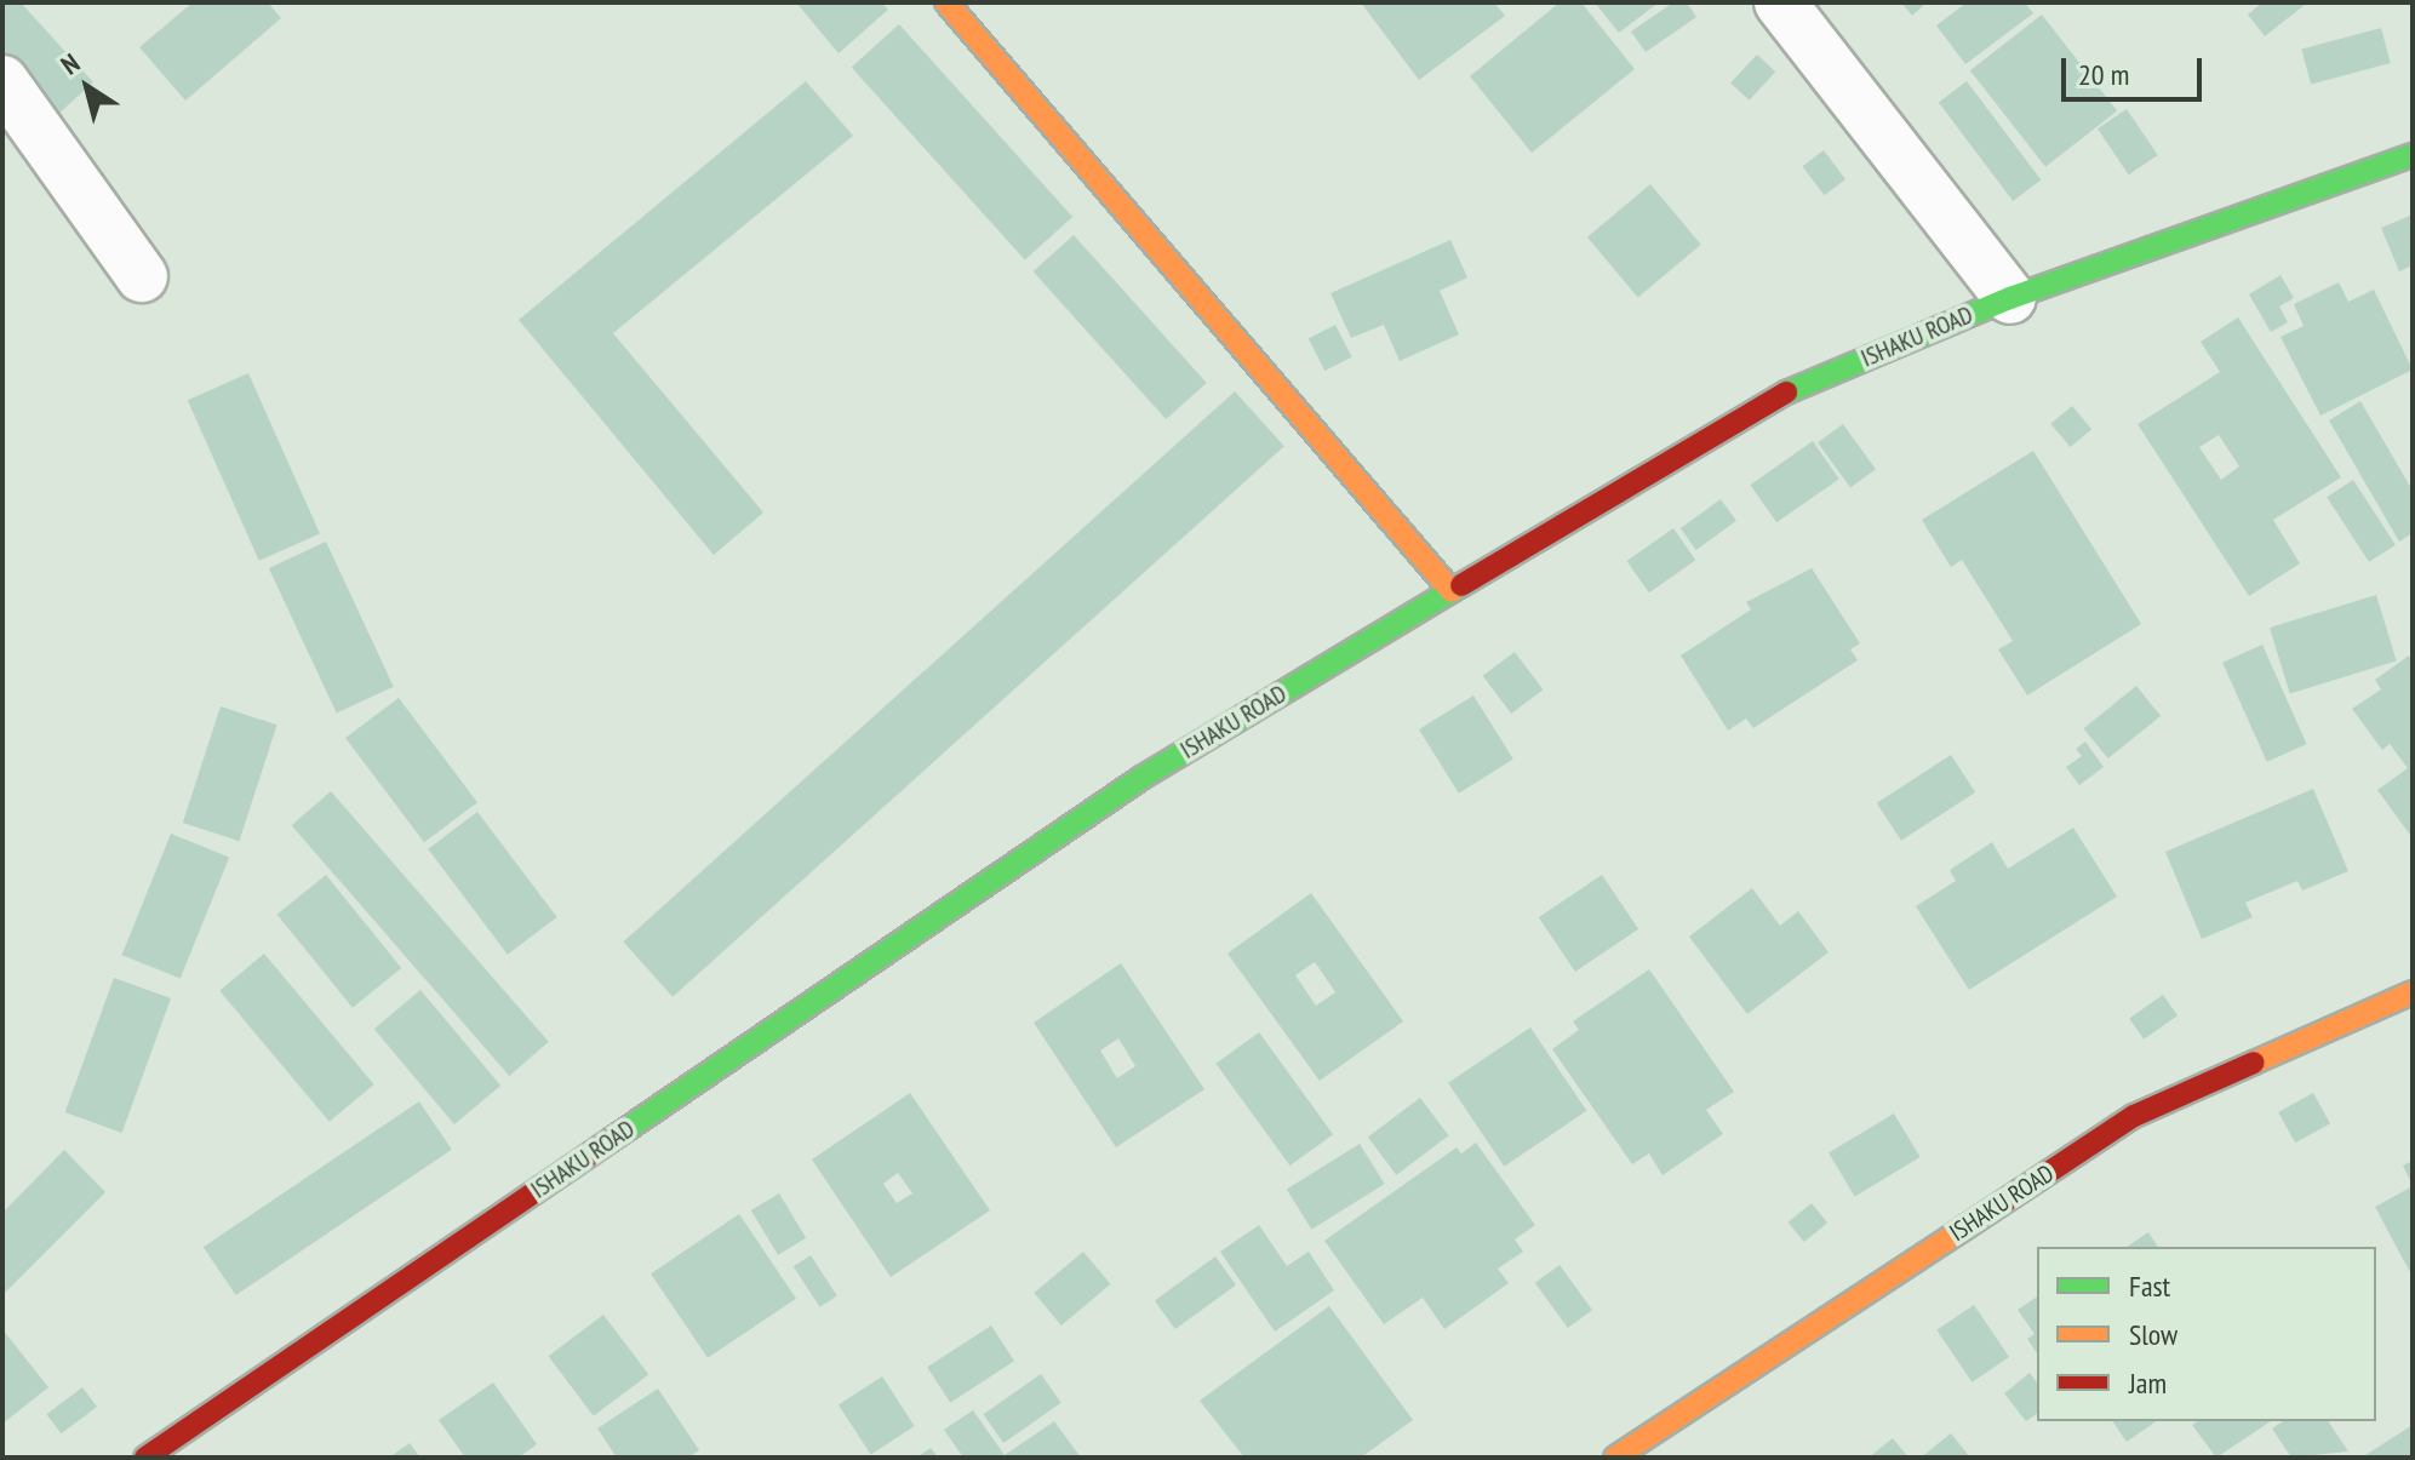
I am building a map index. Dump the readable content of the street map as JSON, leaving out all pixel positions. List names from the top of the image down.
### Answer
{
  "streets": {
    "street": ["ISHAKU ROAD"]
  },
  "legend": ["Fast", "Slow", "Jam"],
  "scale_bar": "20 m",
  "north": "top left"
}
